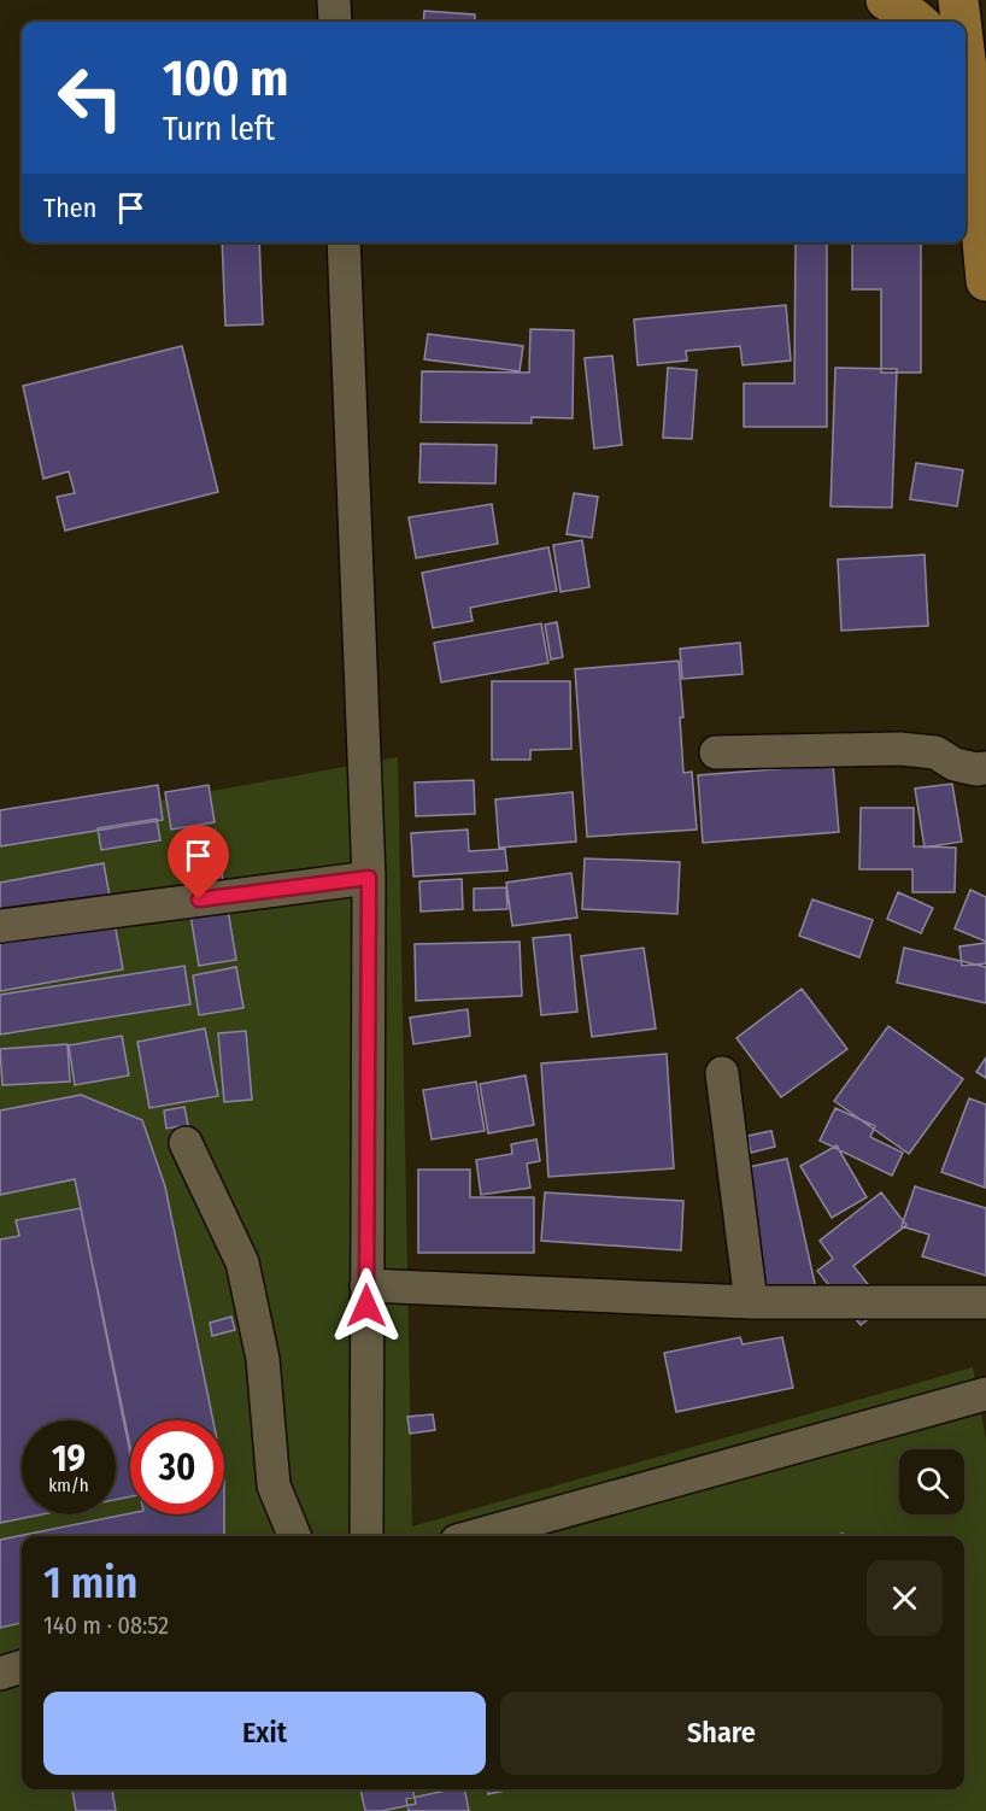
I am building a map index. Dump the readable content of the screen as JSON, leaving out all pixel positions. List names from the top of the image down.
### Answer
{
  "page": {
    "turn": ["100 m", "Turn left"],
    "then": "Then",
    "speed": "19 km/h",
    "limit": "30",
    "heading": ["1 min", "140 m · 08:52"],
    "buttons": ["Exit", "Share"]
  }
}
